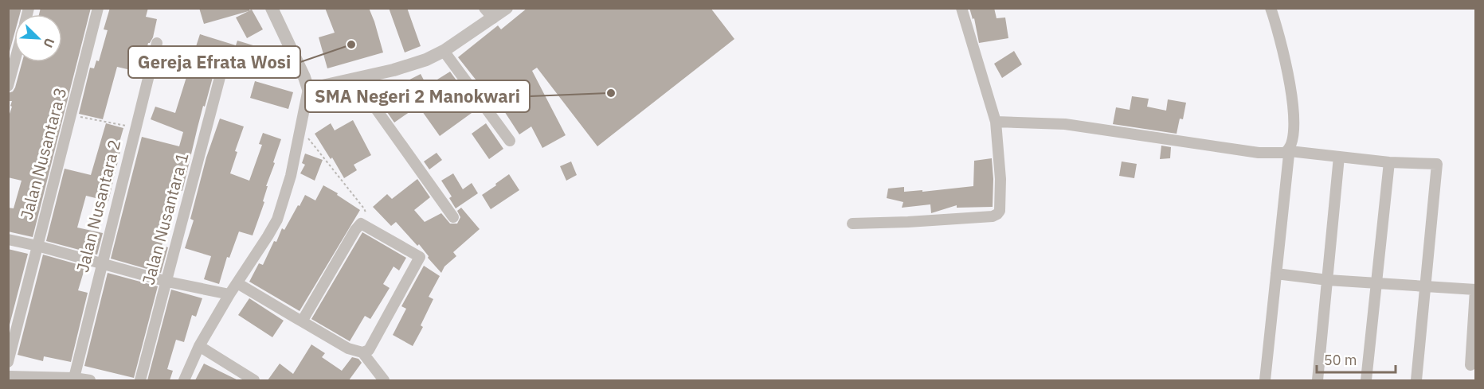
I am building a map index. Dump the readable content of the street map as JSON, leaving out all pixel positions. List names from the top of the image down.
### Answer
{
  "streets": {
    "street": ["Jalan Nusantara 3", "Jalan Nusantara 2", "Jalan Nusantara 1"]
  },
  "places": ["Gereja Efrata Wosi", "SMA Negeri 2 Manokwari"],
  "scale_bar": "50 m",
  "north": "bottom right"
}
